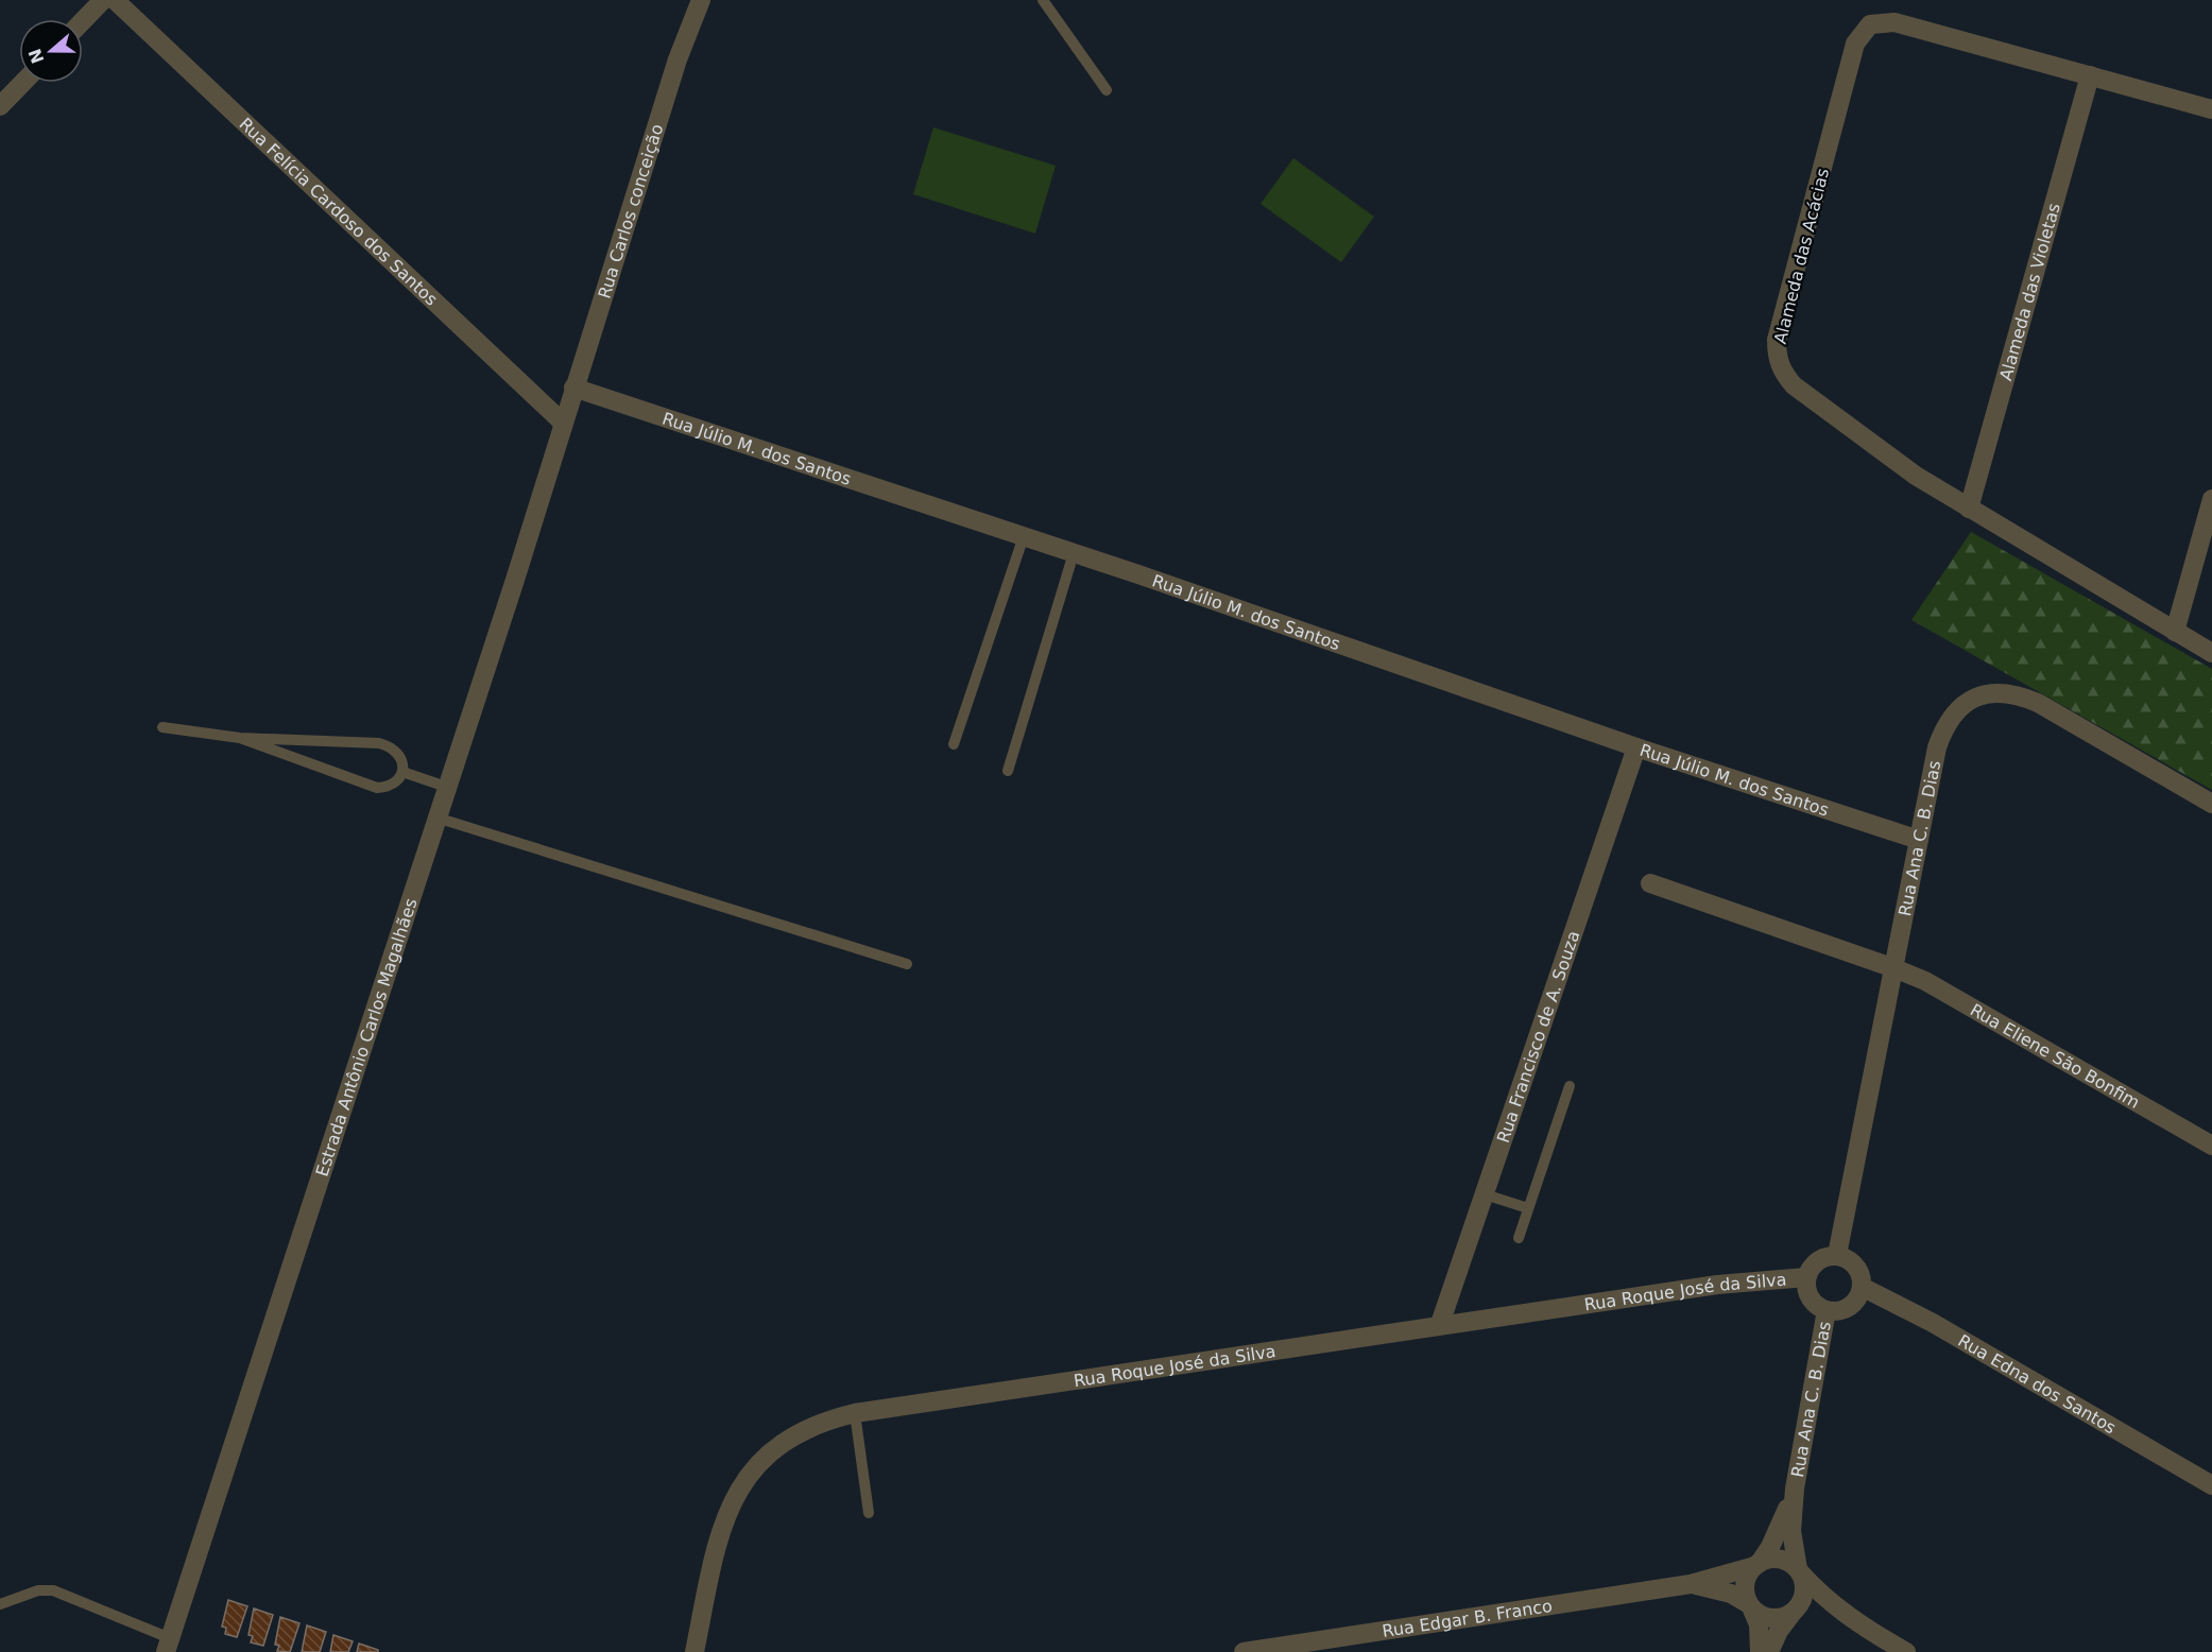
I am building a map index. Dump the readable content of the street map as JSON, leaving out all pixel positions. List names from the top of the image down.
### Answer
{
  "streets": {
    "street": [
      "Rua Carlos conceição",
      "Rua Felícia Cardoso dos Santos",
      "Alameda das Acácias",
      "Alameda das Violetas",
      "Rua Júlio M. dos Santos",
      "Rua Ana C. B. Dias",
      "Rua Francisco de A. Souza",
      "Estrada Antônio Carlos Magalhães",
      "Rua Eliene São Bonfim",
      "Rua Roque José da Silva",
      "Rua Edna dos Santos",
      "Rua Edgar B. Franco"
    ]
  },
  "crossings": [
    ["Rua Carlos conceição", "Rua Felícia Cardoso dos Santos"],
    ["Rua Carlos conceição", "Rua Júlio M. dos Santos"],
    ["Rua Carlos conceição", "Estrada Antônio Carlos Magalhães"],
    ["Rua Felícia Cardoso dos Santos", "Estrada Antônio Carlos Magalhães"],
    ["Alameda das Acácias", "Alameda das Violetas"],
    ["Rua Júlio M. dos Santos", "Rua Ana C. B. Dias"],
    ["Rua Júlio M. dos Santos", "Rua Francisco de A. Souza"],
    ["Rua Ana C. B. Dias", "Rua Eliene São Bonfim"],
    ["Rua Ana C. B. Dias", "Rua Roque José da Silva"],
    ["Rua Ana C. B. Dias", "Rua Edna dos Santos"],
    ["Rua Ana C. B. Dias", "Rua Edgar B. Franco"],
    ["Rua Francisco de A. Souza", "Rua Roque José da Silva"],
    ["Rua Roque José da Silva", "Rua Edna dos Santos"]
  ],
  "north": "left"
}
